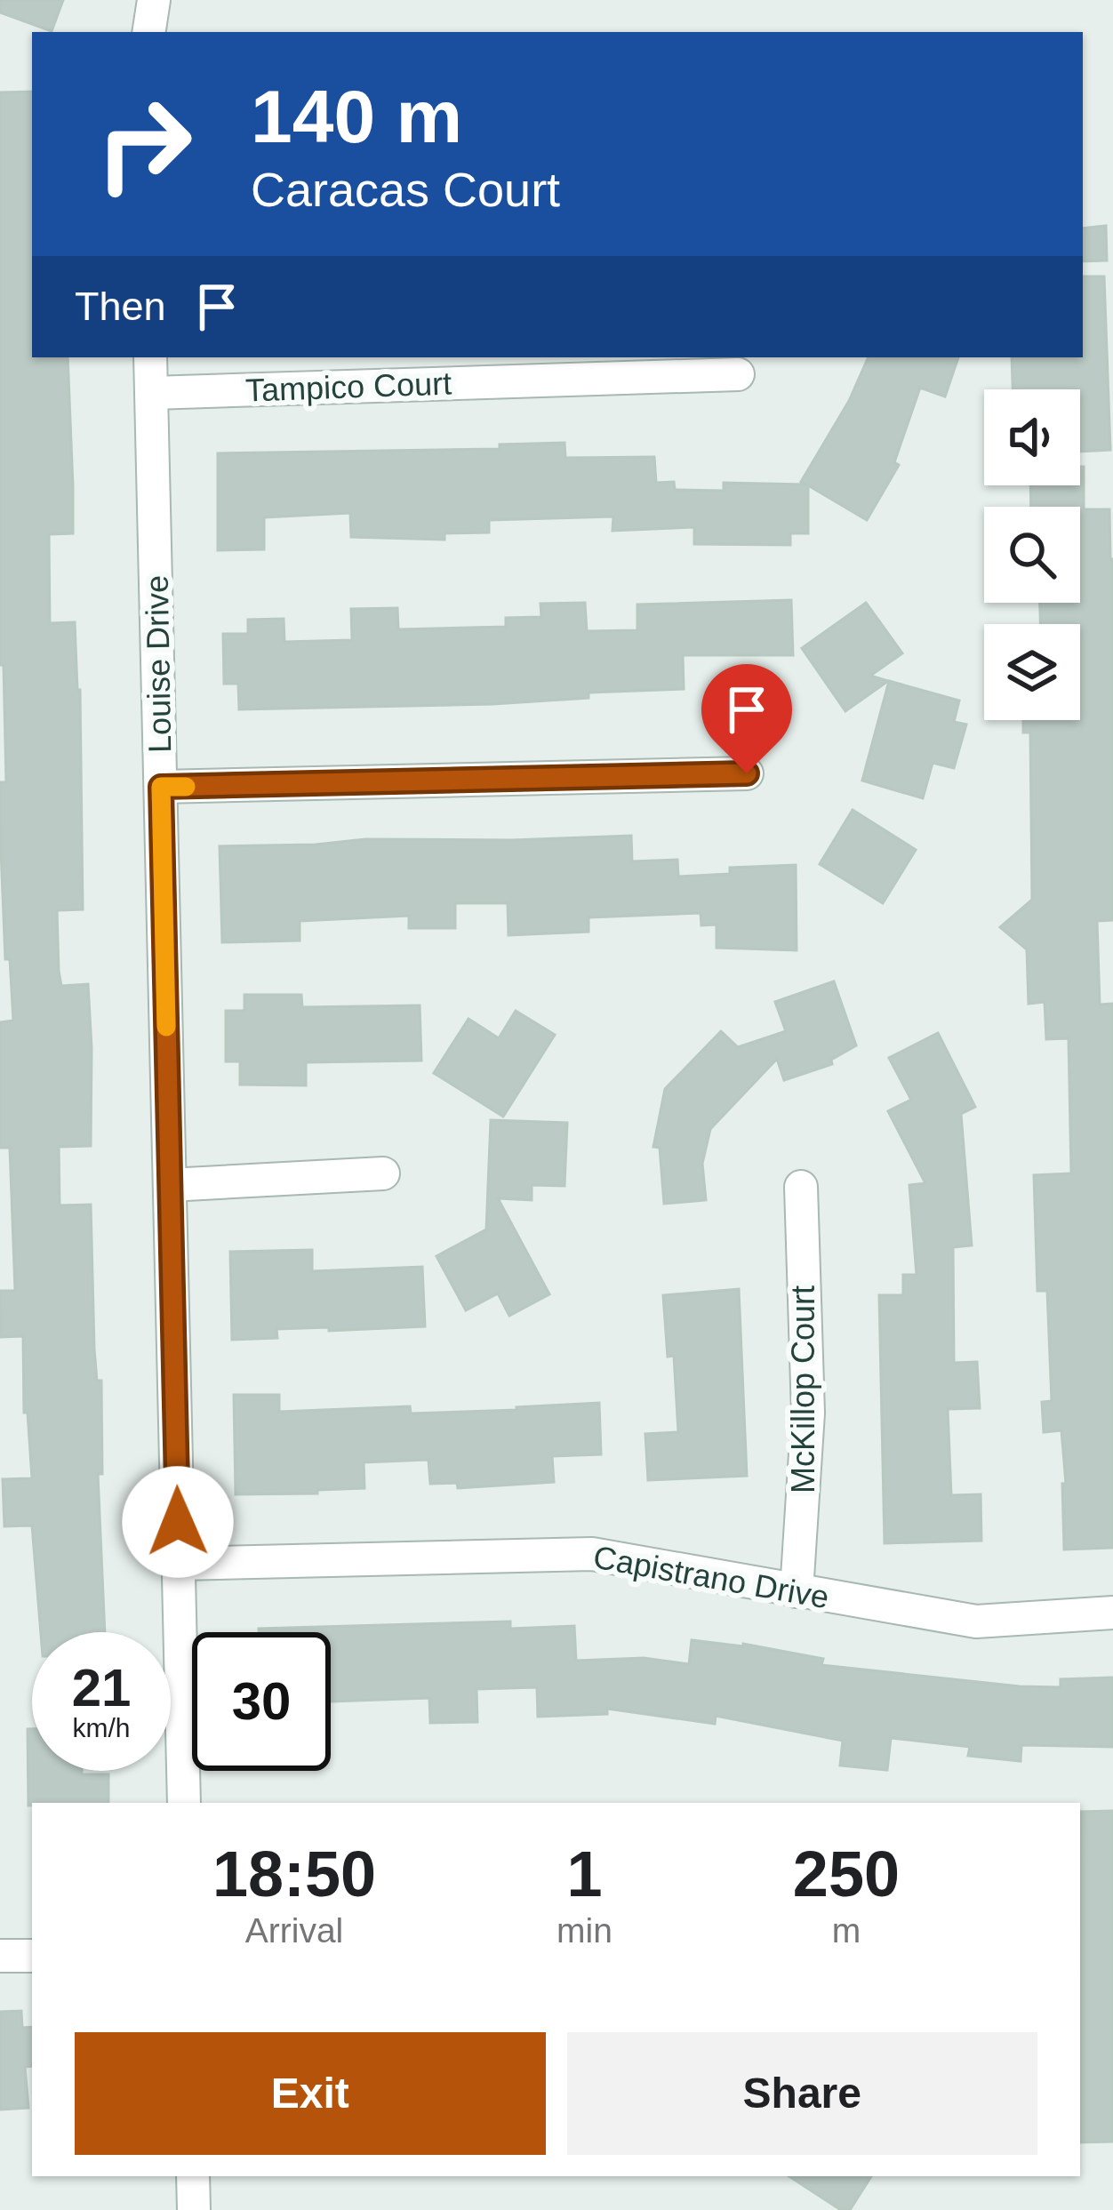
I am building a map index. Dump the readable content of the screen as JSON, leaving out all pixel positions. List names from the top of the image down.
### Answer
{
  "streets": {
    "street": [
      "Tampico Court",
      "Louise Drive",
      "McKillop Court",
      "Capistrano Drive"
    ]
  },
  "crossings": [
    ["Tampico Court", "Louise Drive"],
    ["Louise Drive", "Capistrano Drive"],
    ["McKillop Court", "Capistrano Drive"]
  ],
  "page": {
    "turn": ["140 m", "Caracas Court"],
    "then": "Then",
    "speed": "21 km/h",
    "limit": "30",
    "eta": [
      "18:50",
      "Arrival",
      "1",
      "min",
      "250",
      "m"
    ],
    "buttons": ["Exit", "Share"]
  }
}
